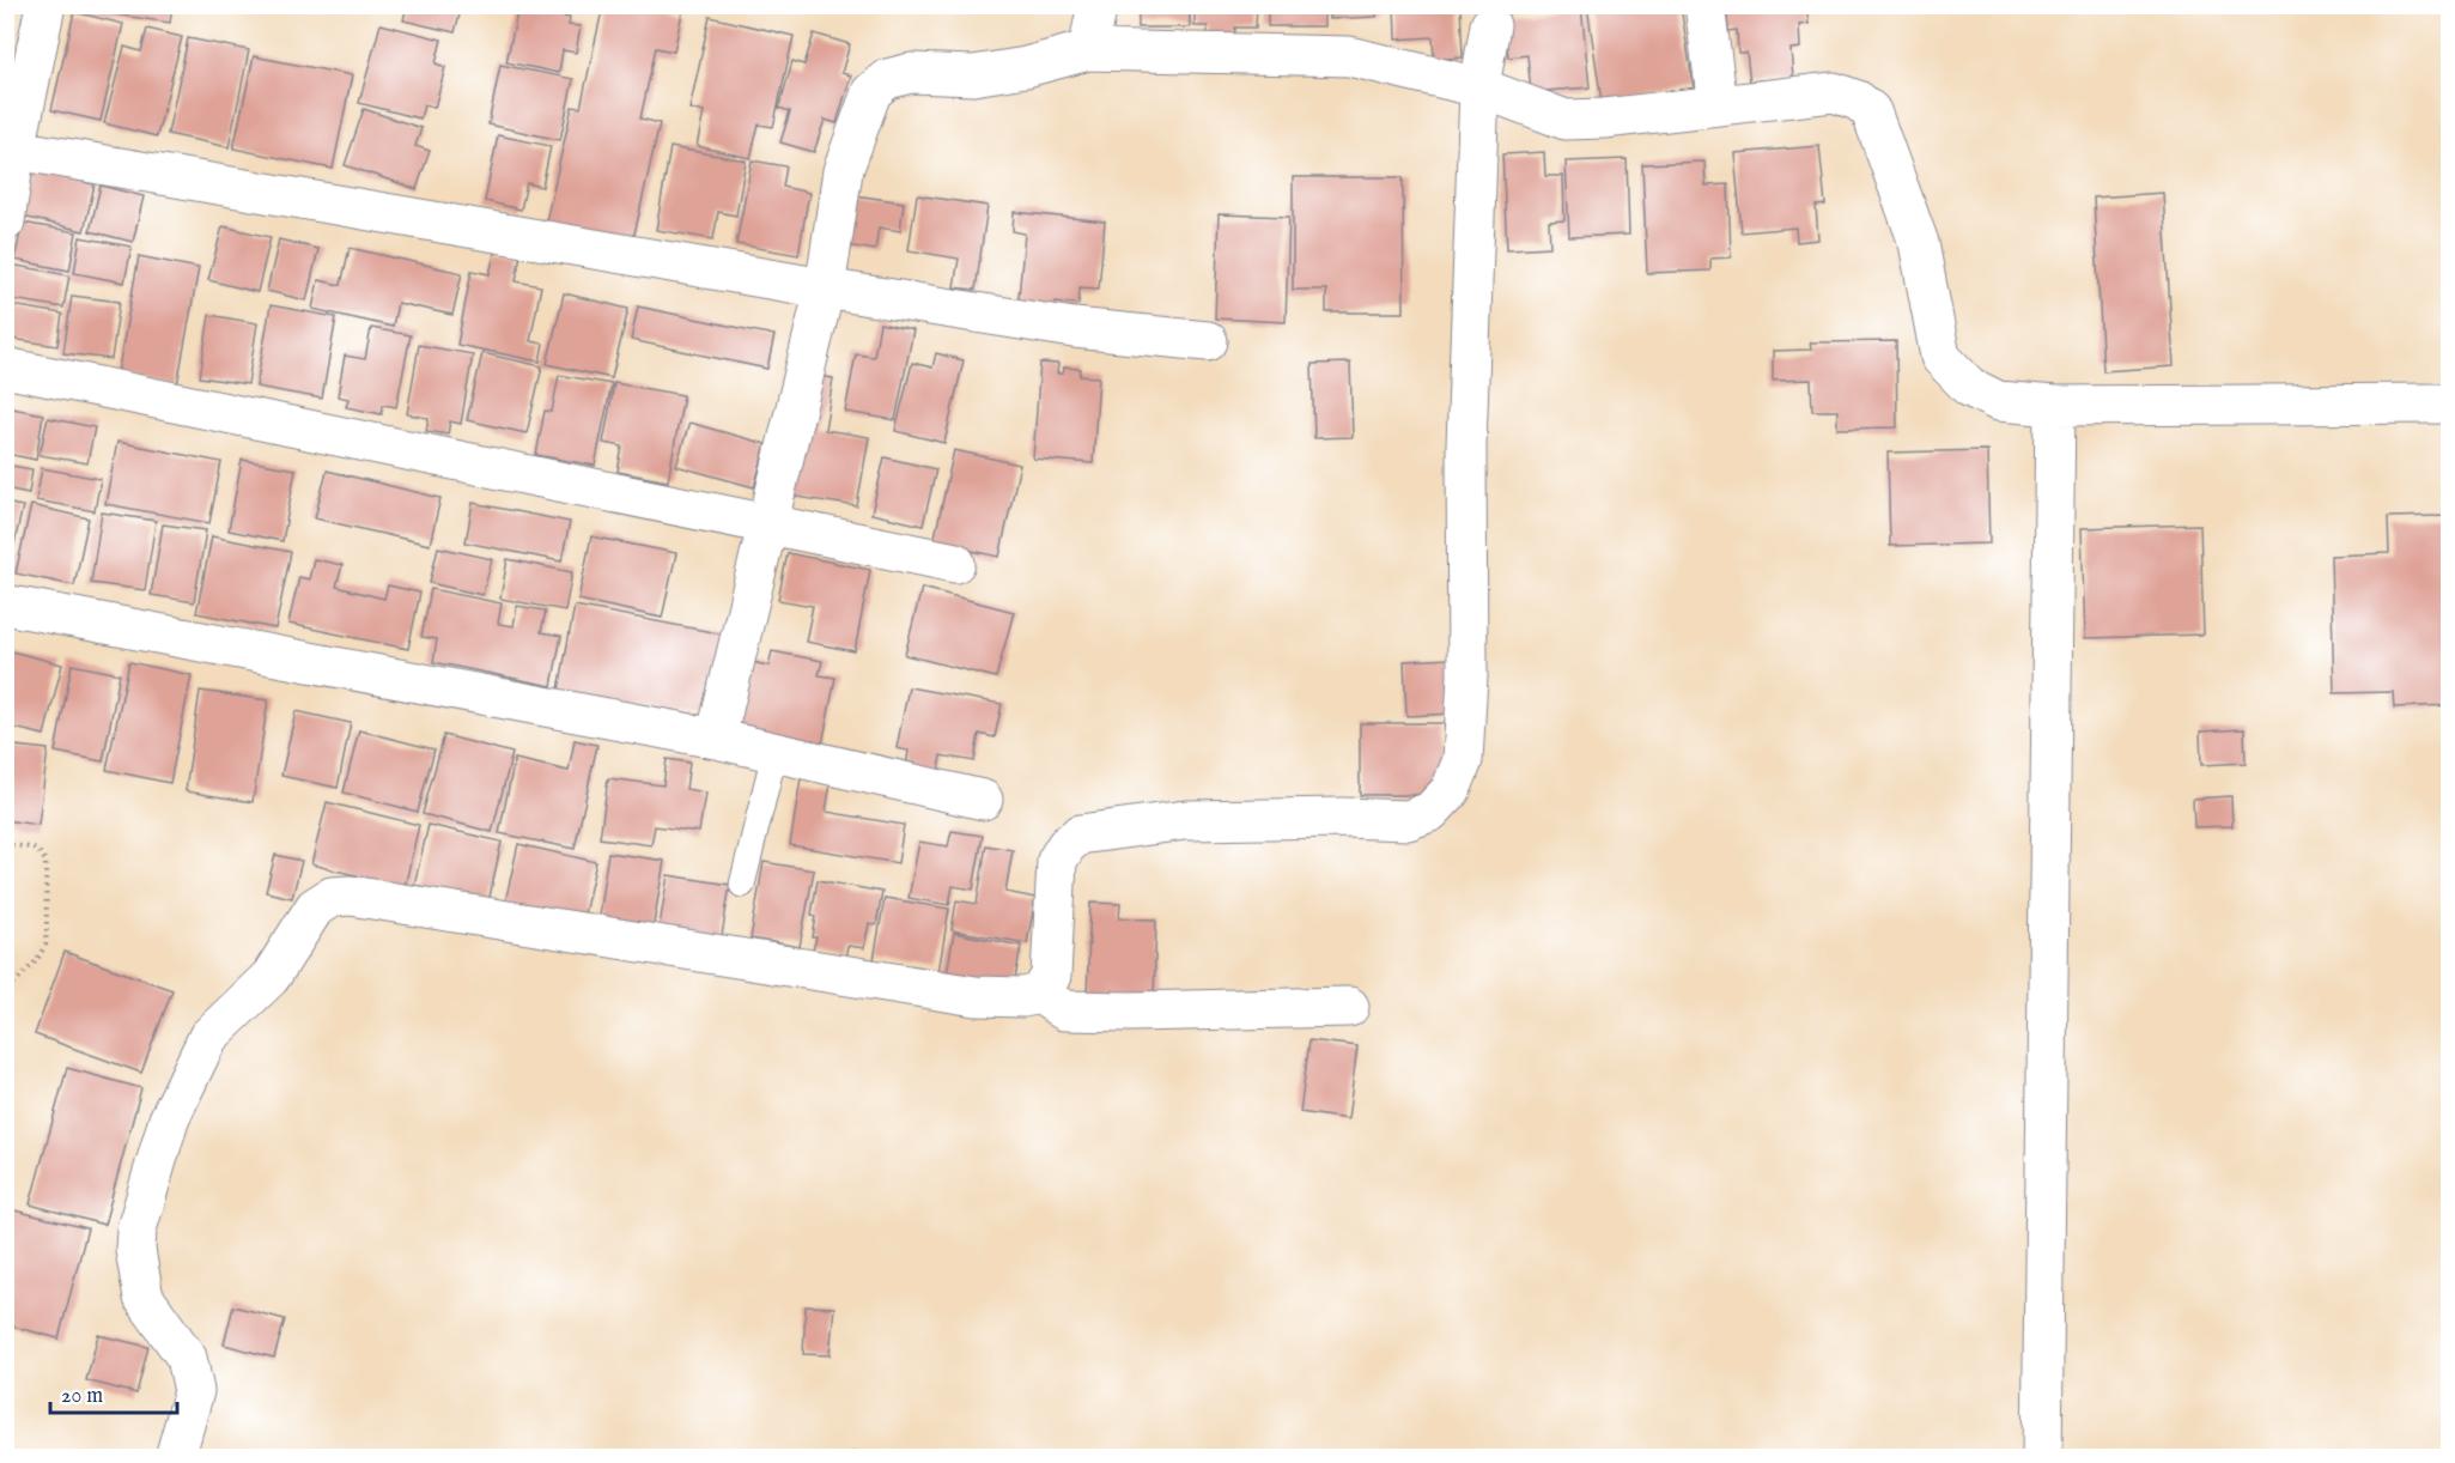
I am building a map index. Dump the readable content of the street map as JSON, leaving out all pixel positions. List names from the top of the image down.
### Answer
{
  "scale_bar": "20 m"
}
